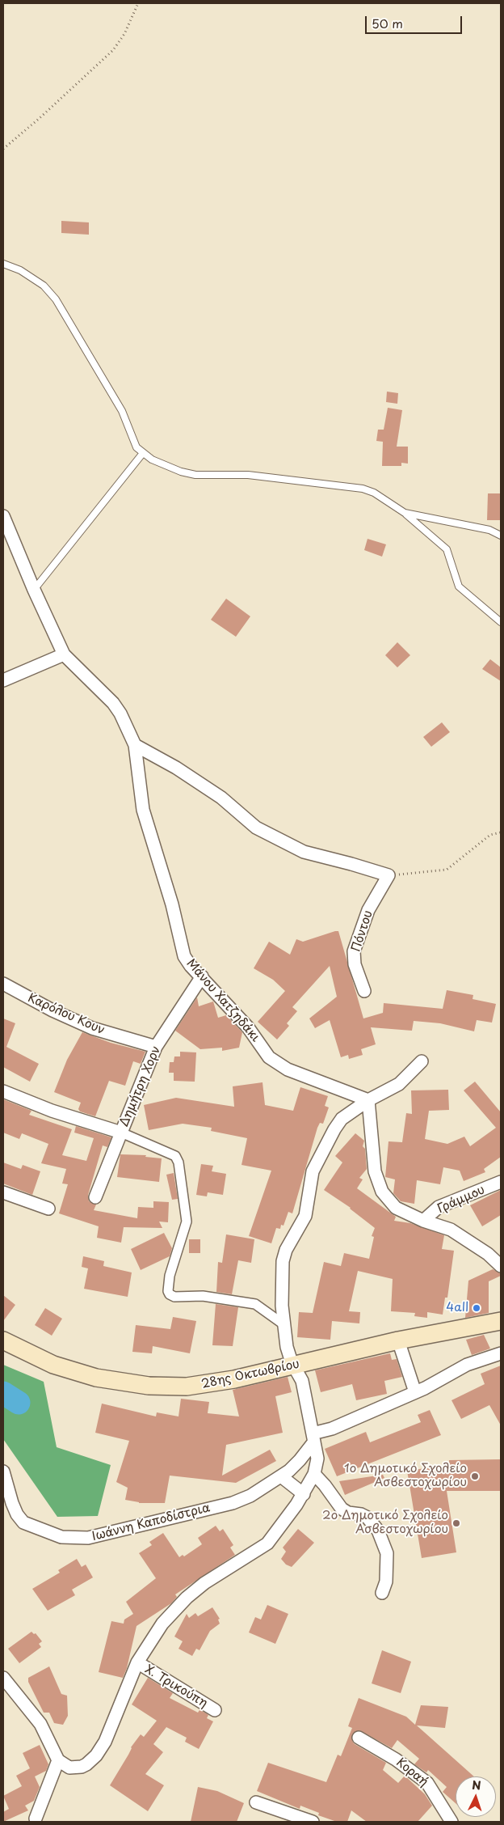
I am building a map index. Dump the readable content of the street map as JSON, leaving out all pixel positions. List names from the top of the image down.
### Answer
{
  "streets": {
    "main road": ["28ης Οκτωβρίου"],
    "street": [
      "Πόντου",
      "Μάνου Χατζηδάκι",
      "Καρόλου Κουν",
      "Δημήτρη Χορν",
      "Γράμμου",
      "Ιωάννη Καποδίστρια",
      "Χ. Τρικούπη",
      "Κοραή"
    ]
  },
  "crossings": [
    ["Μάνου Χατζηδάκι", "Δημήτρη Χορν"],
    ["Καρόλου Κουν", "Δημήτρη Χορν"]
  ],
  "places": ["4all", "1ο Δημοτικό Σχολείο Ασβεστοχωρίου", "2ο Δημοτικό Σχολείο Ασβεστοχωρίου"],
  "scale_bar": "50 m",
  "north": "top"
}
